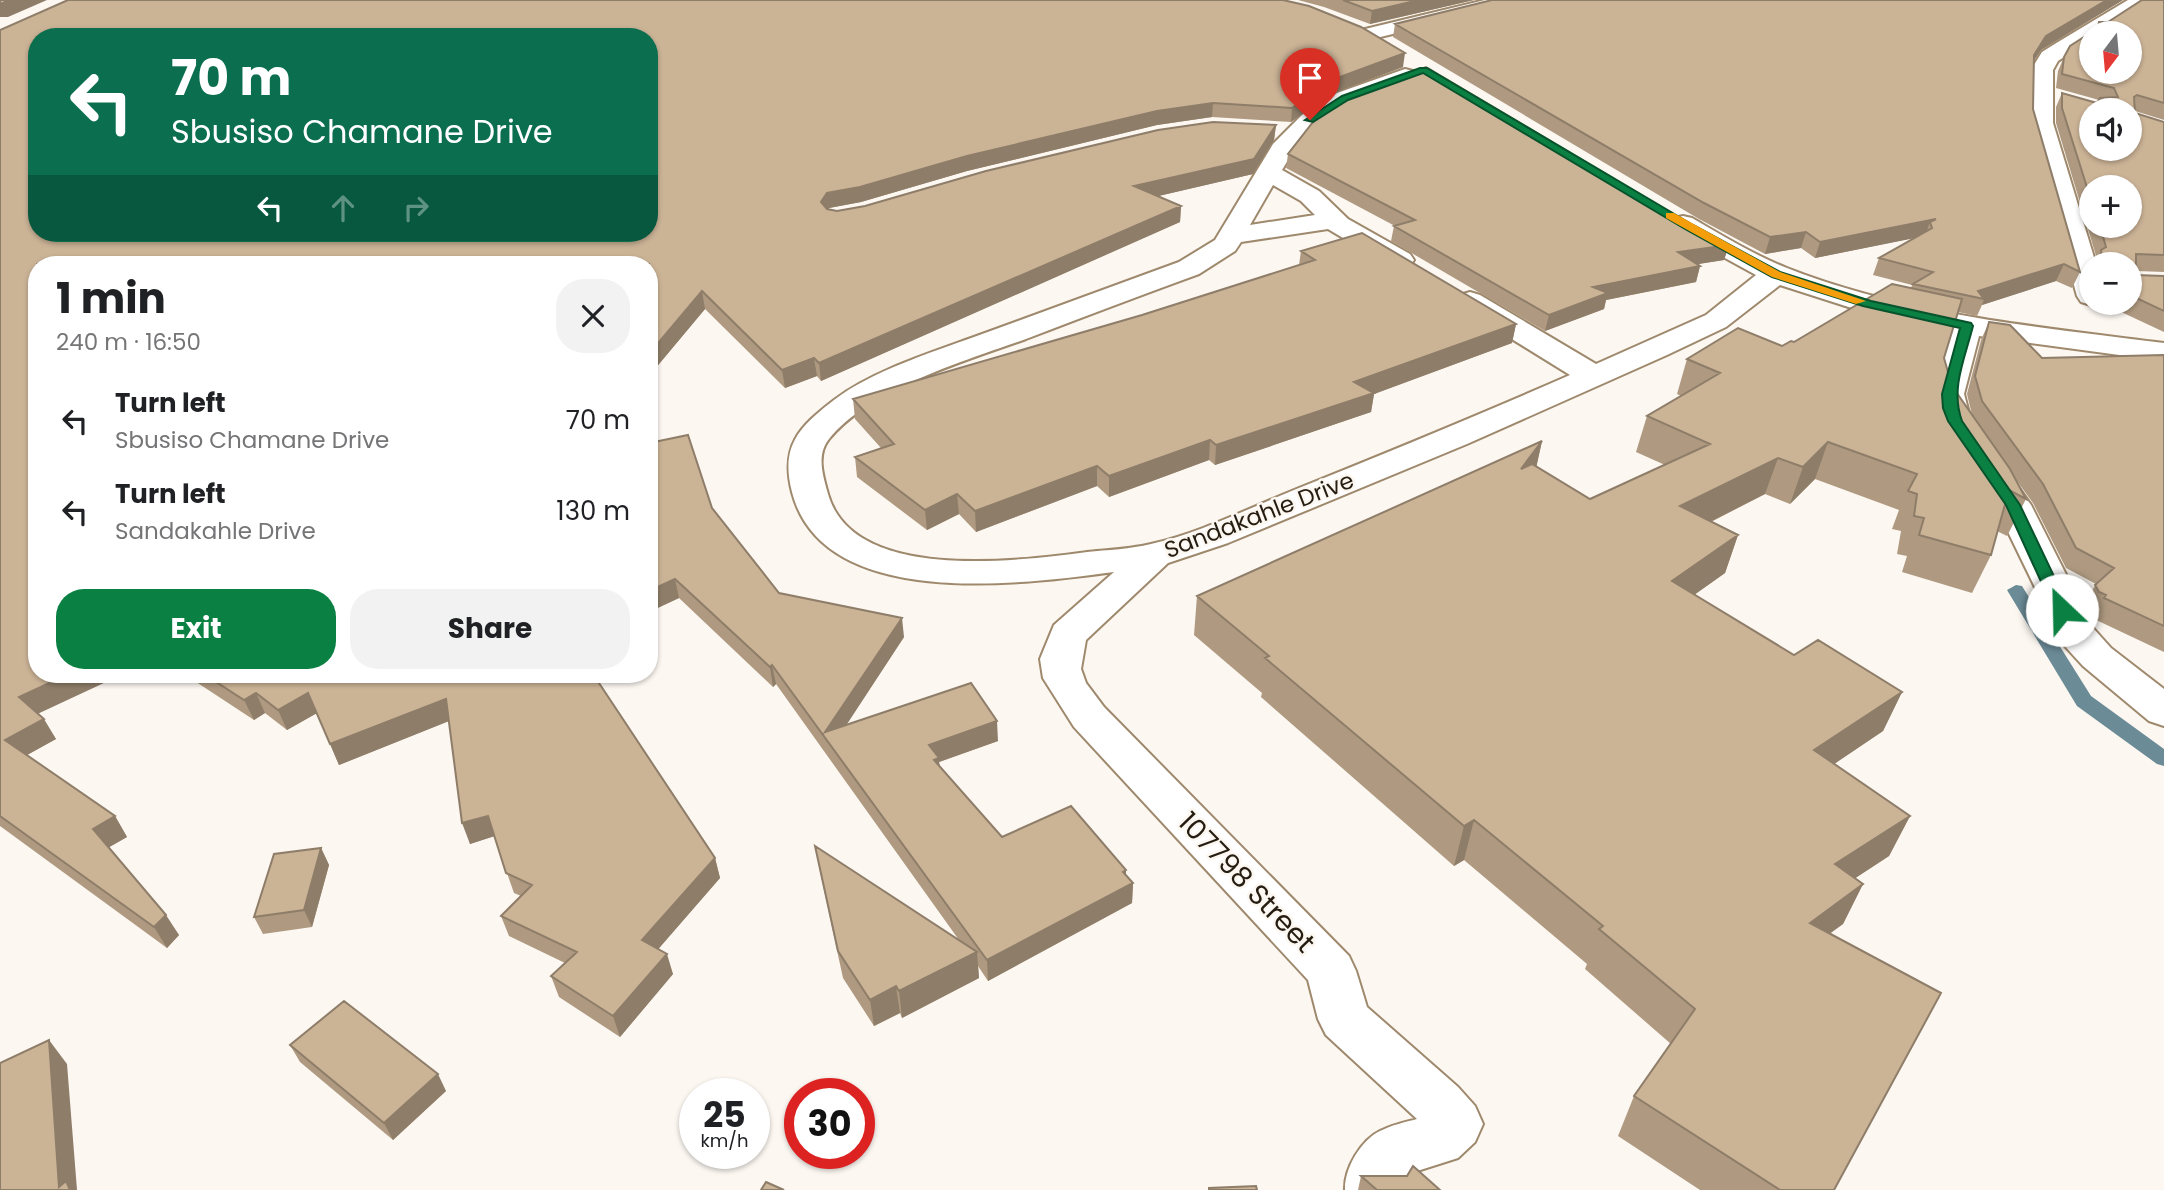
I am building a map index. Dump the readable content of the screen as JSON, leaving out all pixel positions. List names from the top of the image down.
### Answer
{
  "streets": {
    "street": ["Sandakahle Drive", "107798 Street"]
  },
  "crossings": [
    ["Sandakahle Drive", "107798 Street"]
  ],
  "north": "bottom",
  "page": {
    "map_buttons": ["+", "−"],
    "turn": ["70 m", "Sbusiso Chamane Drive"],
    "heading": ["1 min", "240 m · 16:50"],
    "list": [
      {
        "name": "Turn left",
        "note": "Sbusiso Chamane Drive",
        "value": "70 m"
      },
      {
        "name": "Turn left",
        "note": "Sandakahle Drive",
        "value": "130 m"
      }
    ],
    "buttons": ["Exit", "Share"],
    "speed": "25 km/h",
    "limit": "30"
  }
}
